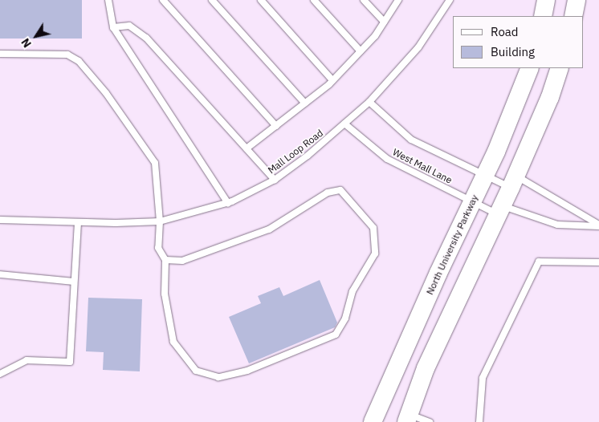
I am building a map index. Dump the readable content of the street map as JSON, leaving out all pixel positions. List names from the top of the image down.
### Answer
{
  "streets": {
    "main road": ["North University Parkway"],
    "lane": ["Mall Loop Road", "West Mall Lane"]
  },
  "crossings": [
    ["Mall Loop Road", "West Mall Lane"],
    ["West Mall Lane", "North University Parkway"]
  ],
  "legend": ["Road", "Building"],
  "north": "bottom left"
}
